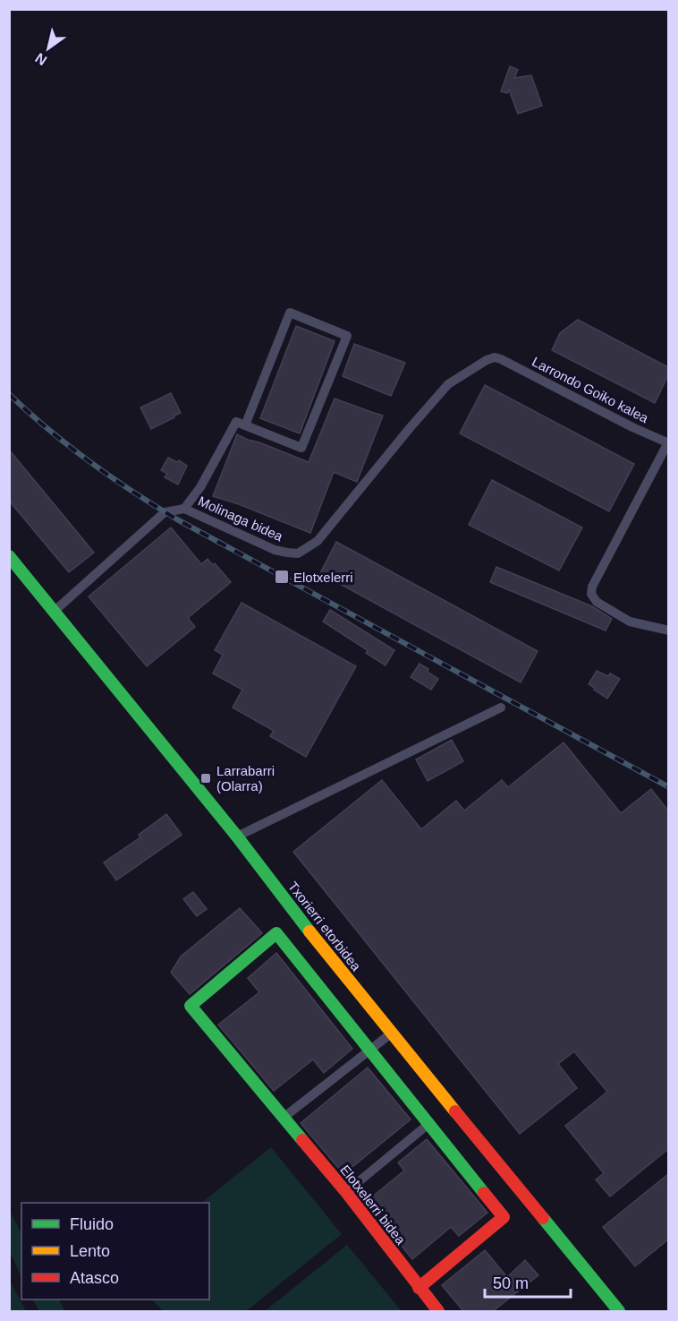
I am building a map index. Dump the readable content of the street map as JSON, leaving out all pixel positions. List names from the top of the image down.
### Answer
{
  "streets": {
    "street": [
      "Larrondo Goiko kalea",
      "Molinaga bidea",
      "Txorierri etorbidea",
      "Elotxelerri bidea"
    ]
  },
  "crossings": [
    ["Larrondo Goiko kalea", "Molinaga bidea"],
    ["Molinaga bidea", "Txorierri etorbidea"]
  ],
  "places": {
    "transit": ["Elotxelerri", "Larrabarri (Olarra)"]
  },
  "legend": ["Fluido", "Lento", "Atasco"],
  "scale_bar": "50 m",
  "north": "bottom left"
}
